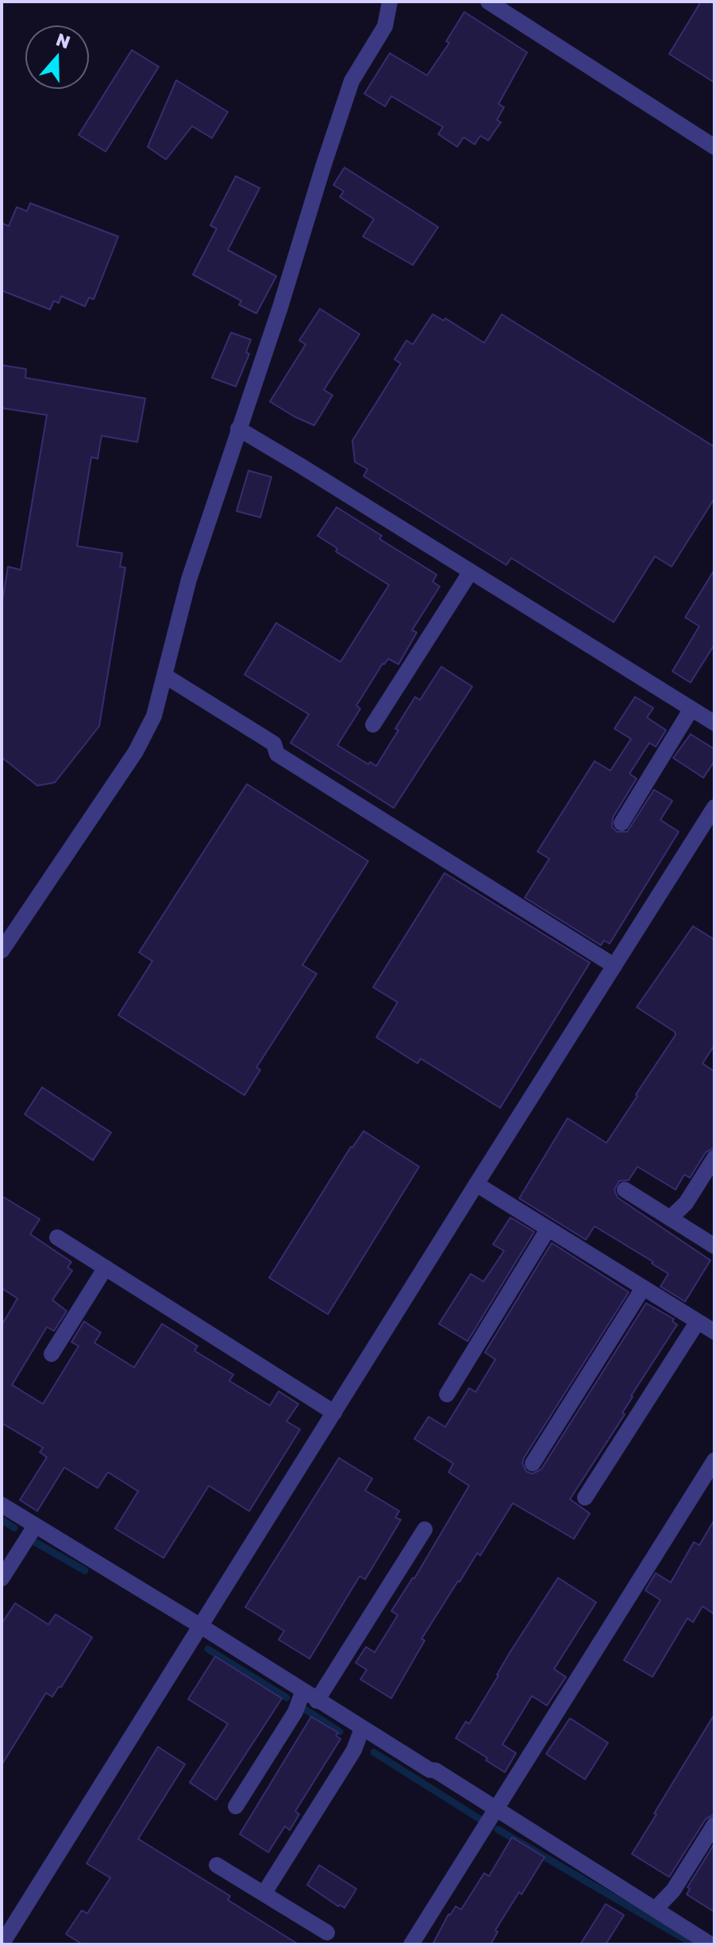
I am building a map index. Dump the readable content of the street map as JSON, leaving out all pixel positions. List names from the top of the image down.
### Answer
{
  "north": "top"
}
